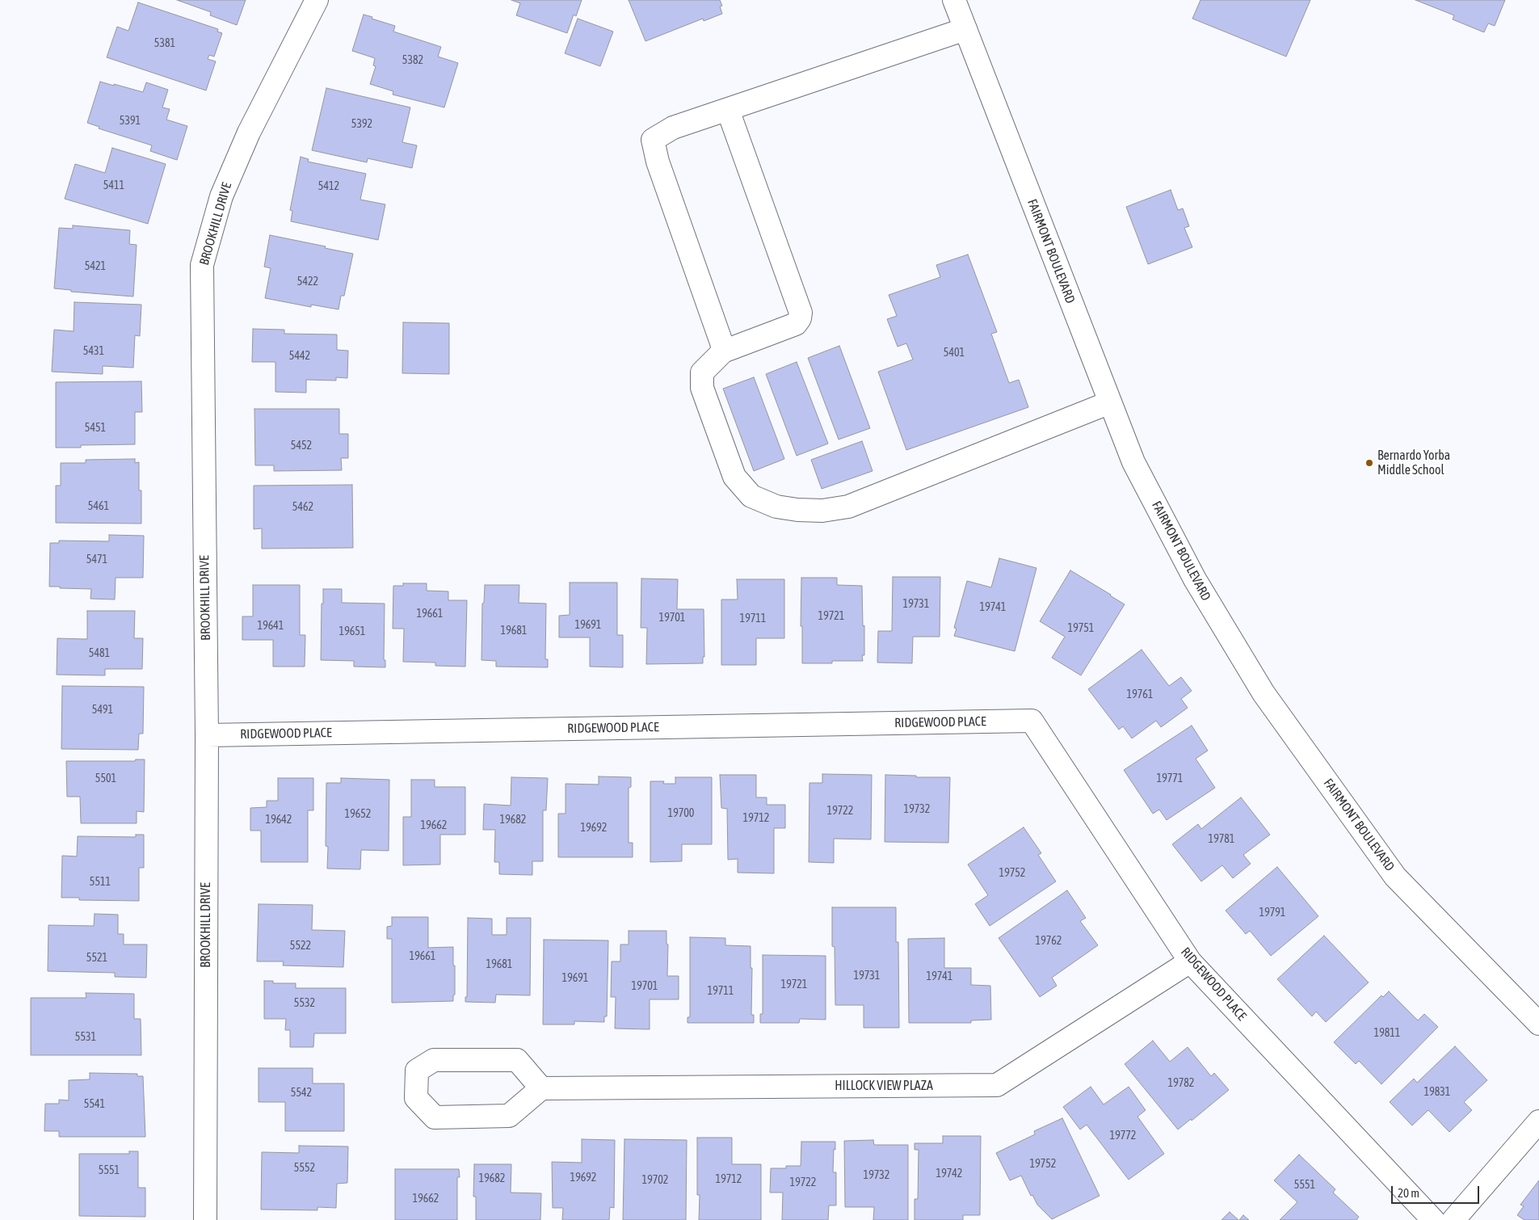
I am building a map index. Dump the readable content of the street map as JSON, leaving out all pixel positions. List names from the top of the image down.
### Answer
{
  "streets": {
    "street": [
      "BROOKHILL DRIVE",
      "FAIRMONT BOULEVARD",
      "RIDGEWOOD PLACE",
      "HILLOCK VIEW PLAZA"
    ]
  },
  "crossings": [
    ["BROOKHILL DRIVE", "RIDGEWOOD PLACE"],
    ["RIDGEWOOD PLACE", "HILLOCK VIEW PLAZA"]
  ],
  "places": ["Bernardo Yorba Middle School"],
  "house_numbers": [
    "5381",
    "5382",
    "5391",
    "5392",
    "5411",
    "5412",
    "5421",
    "5422",
    "5431",
    "5401",
    "5442",
    "5451",
    "5452",
    "5461",
    "5462",
    "5471",
    "19731",
    "19741",
    "19661",
    "19721",
    "19701",
    "19711",
    "19691",
    "19641",
    "19751",
    "19681",
    "19651",
    "5481",
    "19761",
    "5491",
    "5501",
    "19771",
    "19732",
    "19722",
    "19700",
    "19652",
    "19712",
    "19642",
    "19682",
    "19662",
    "19692",
    "19781",
    "19752",
    "5511",
    "19791",
    "19762",
    "5522",
    "19661",
    "5521",
    "19681",
    "19731",
    "19741",
    "19691",
    "19721",
    "19701",
    "19711",
    "5532",
    "19811",
    "5531",
    "19782",
    "19831",
    "5542",
    "5541",
    "19772",
    "19752",
    "5552",
    "5551",
    "19742",
    "19732",
    "19692",
    "19682",
    "19712",
    "19702",
    "19722",
    "5551",
    "19662"
  ],
  "scale_bar": "20 m"
}
